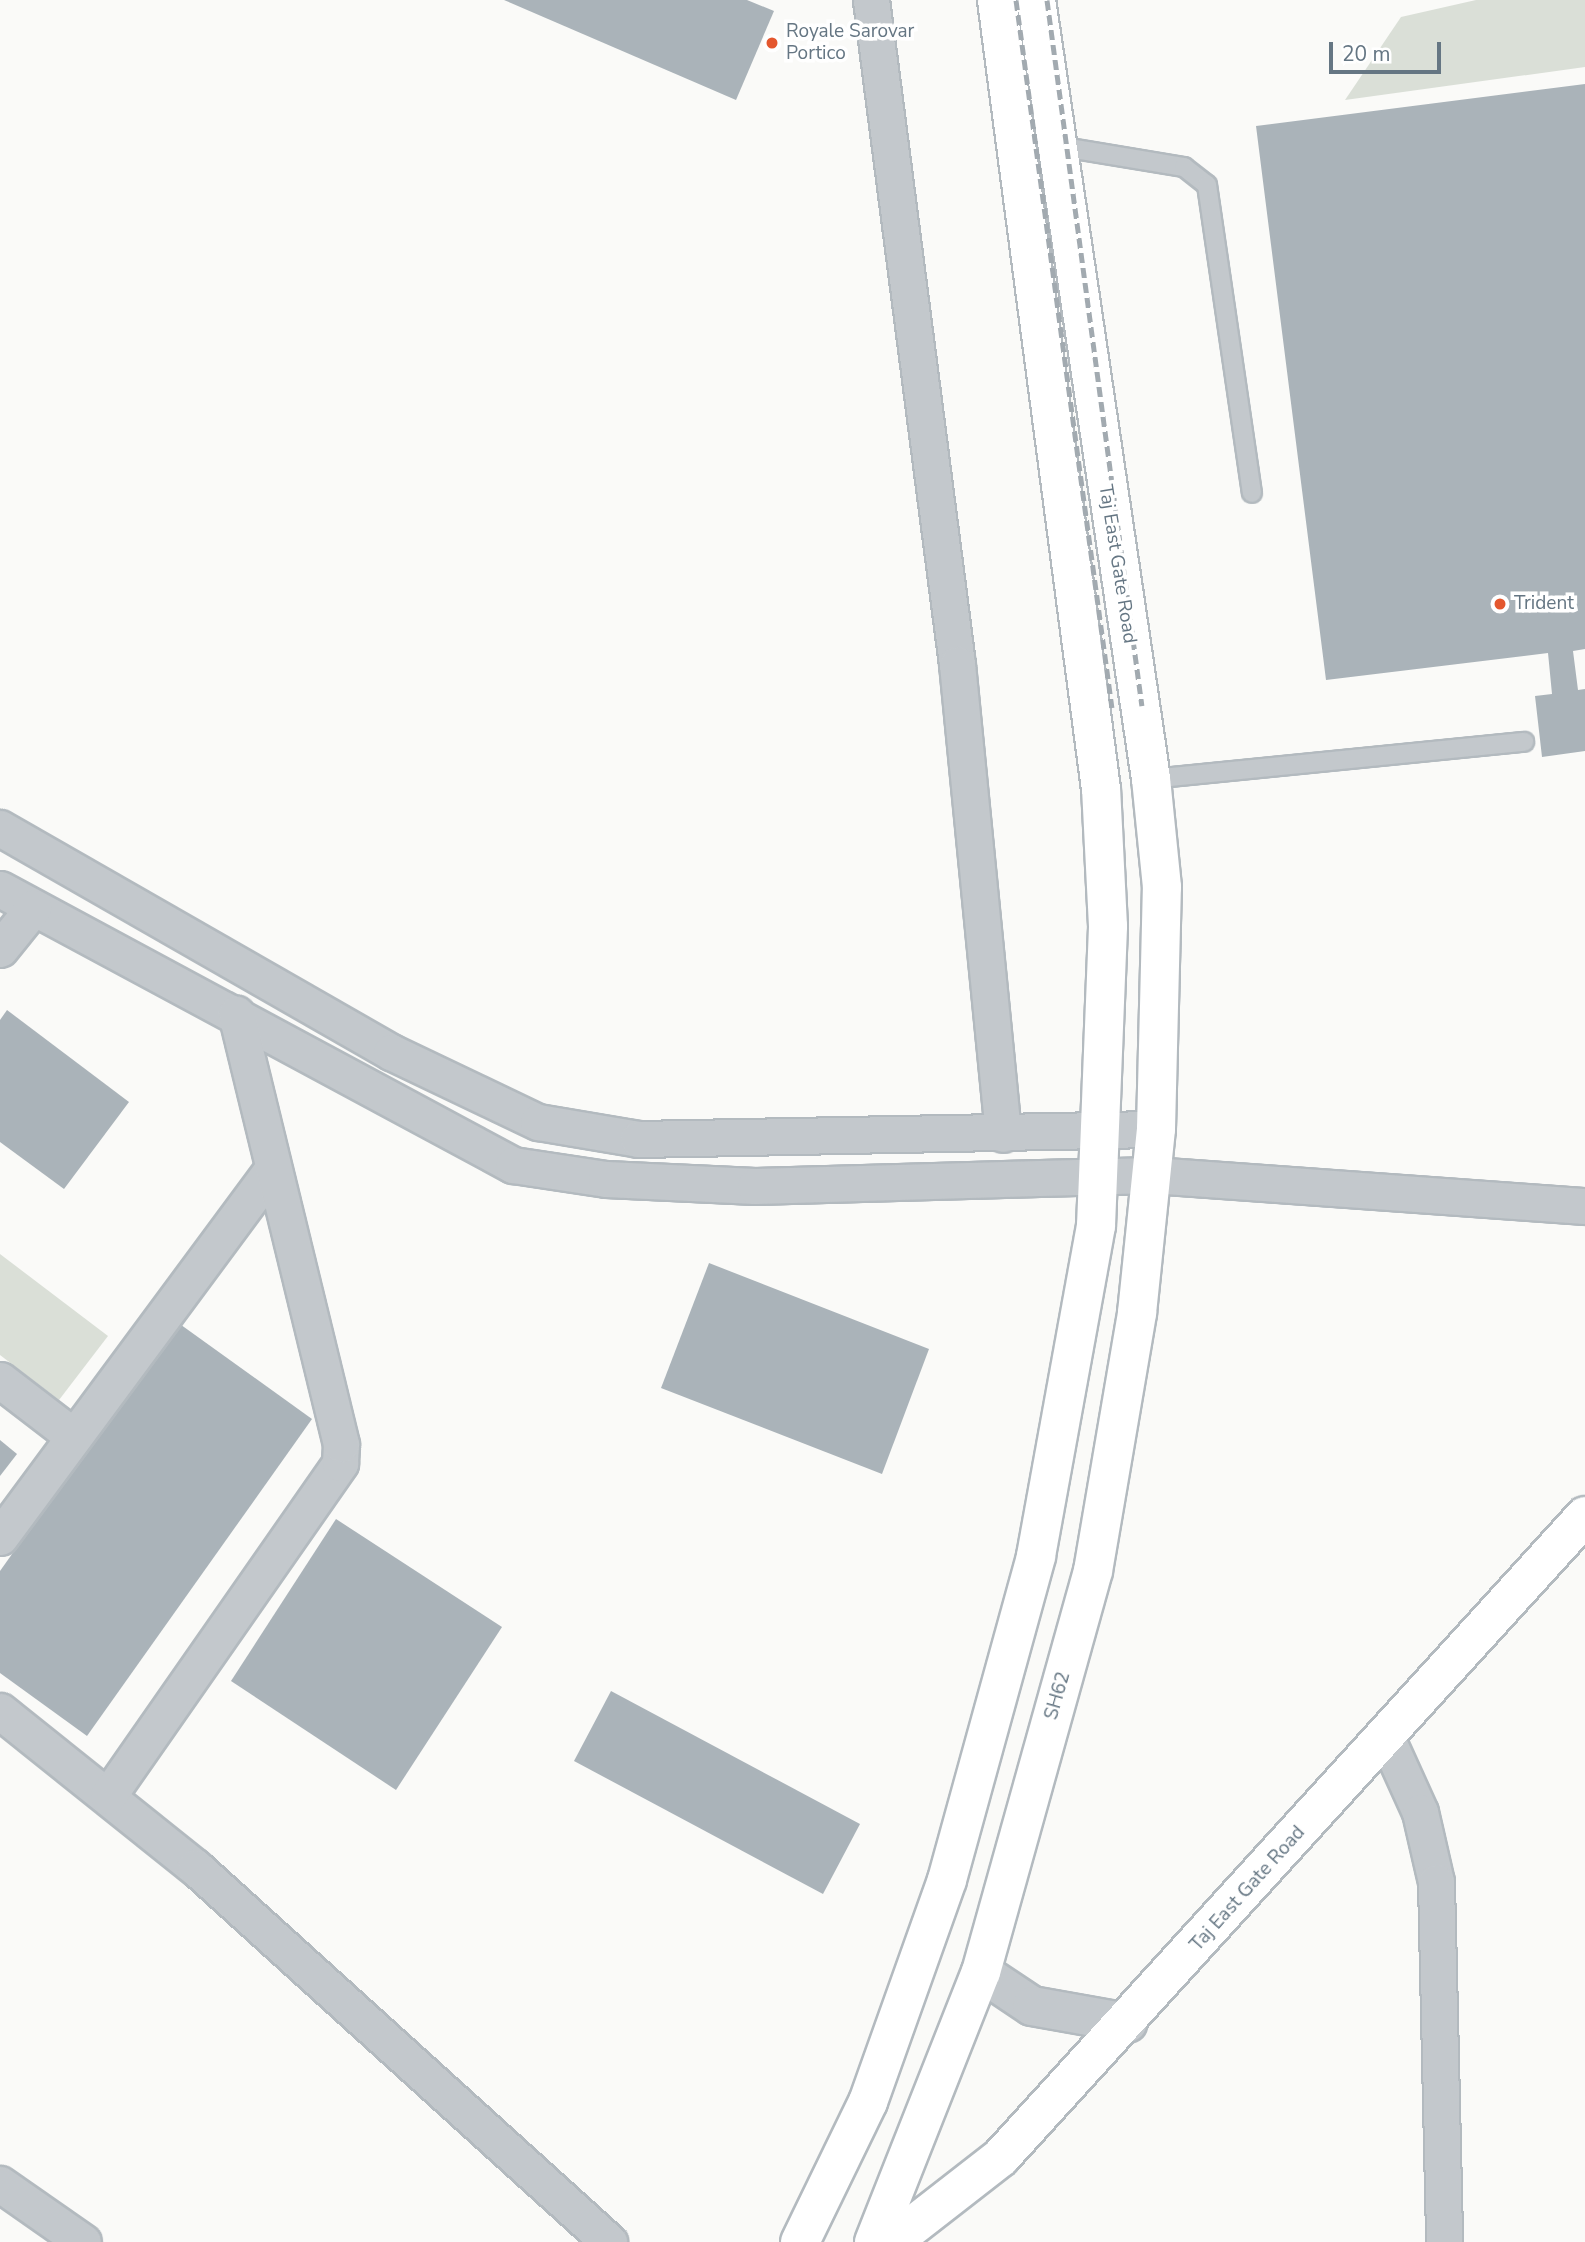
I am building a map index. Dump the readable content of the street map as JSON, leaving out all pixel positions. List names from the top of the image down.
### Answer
{
  "streets": {
    "main road": ["Taj East Gate Road", "SH62"]
  },
  "crossings": [
    ["Taj East Gate Road", "SH62"]
  ],
  "places": ["Royale Sarovar Portico", "Trident"],
  "scale_bar": "20 m"
}
